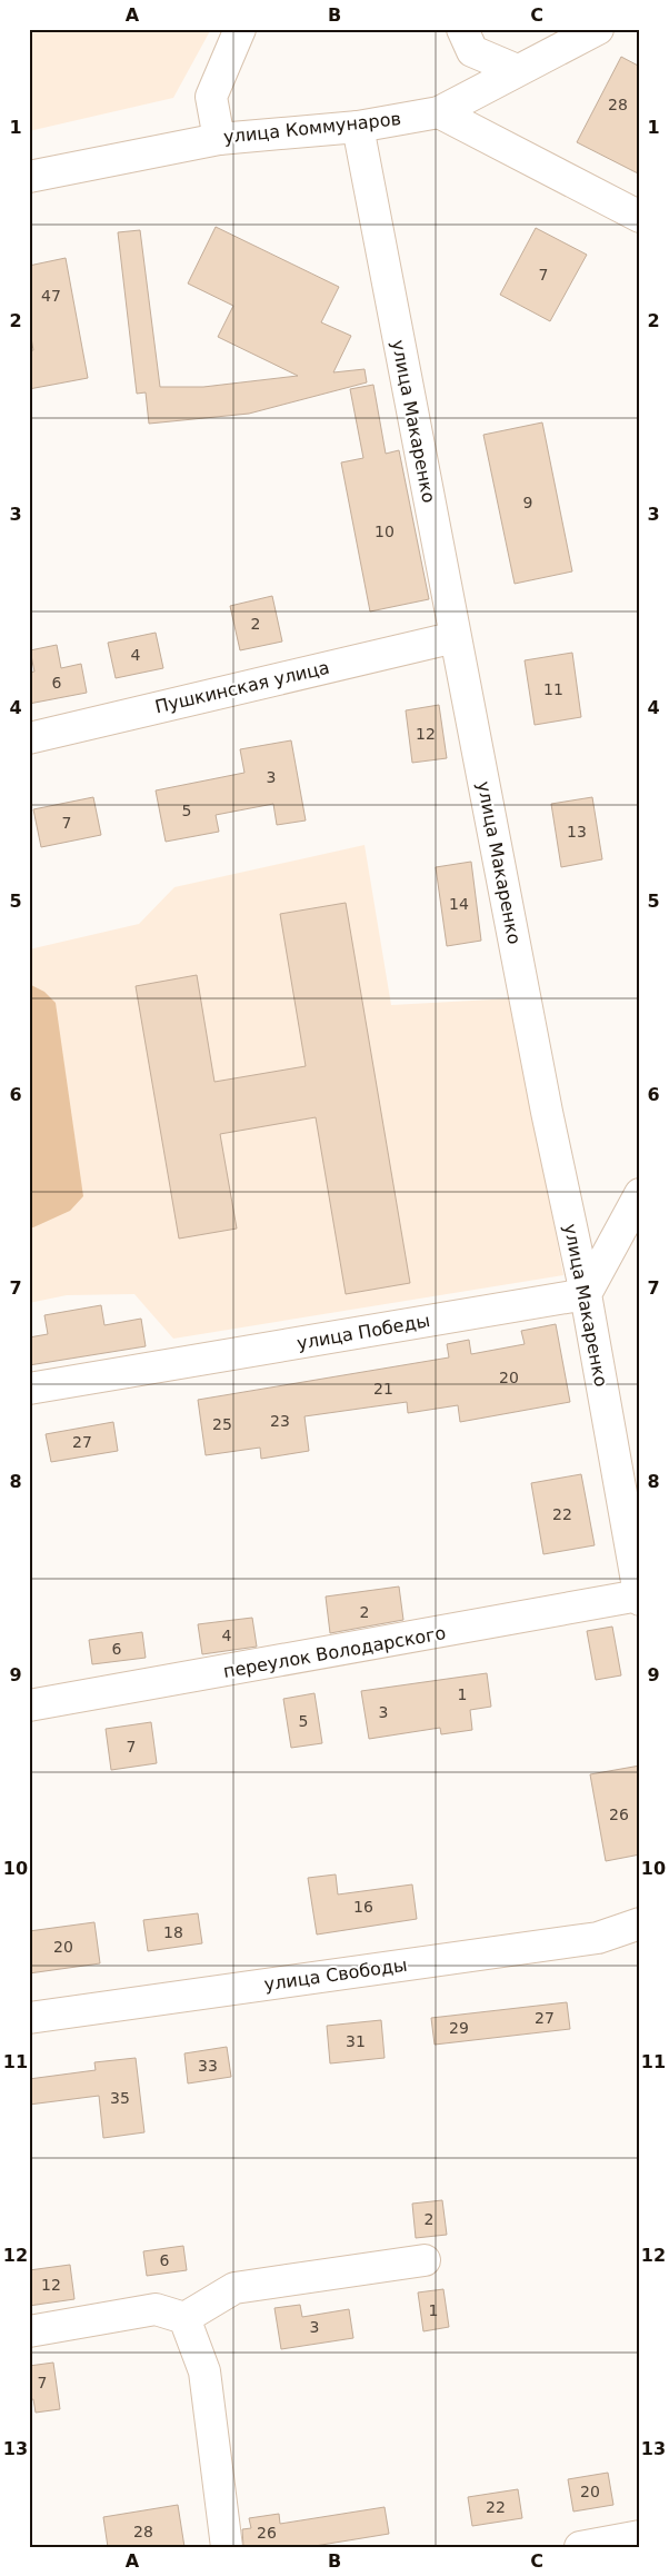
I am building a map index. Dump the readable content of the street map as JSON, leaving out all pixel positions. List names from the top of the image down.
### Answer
{
  "streets": {
    "street": [
      "улица Коммунаров",
      "улица Макаренко",
      "Пушкинская улица",
      "улица Победы",
      "переулок Володарского",
      "улица Свободы"
    ]
  },
  "crossings": [
    ["улица Коммунаров", "улица Макаренко"],
    ["улица Макаренко", "Пушкинская улица"],
    ["улица Макаренко", "улица Победы"],
    ["улица Макаренко", "переулок Володарского"]
  ],
  "house_numbers": [
    "28",
    "7",
    "47",
    "9",
    "10",
    "2",
    "4",
    "6",
    "11",
    "12",
    "3",
    "5",
    "7",
    "13",
    "14",
    "20",
    "21",
    "23",
    "25",
    "27",
    "22",
    "2",
    "4",
    "6",
    "1",
    "3",
    "5",
    "7",
    "26",
    "16",
    "18",
    "20",
    "27",
    "29",
    "31",
    "33",
    "35",
    "2",
    "6",
    "12",
    "1",
    "3",
    "7",
    "20",
    "22",
    "28",
    "26"
  ],
  "grid": {
    "columns": ["A", "B", "C"],
    "rows": [
      "1",
      "2",
      "3",
      "4",
      "5",
      "6",
      "7",
      "8",
      "9",
      "10",
      "11",
      "12",
      "13"
    ]
  }
}
